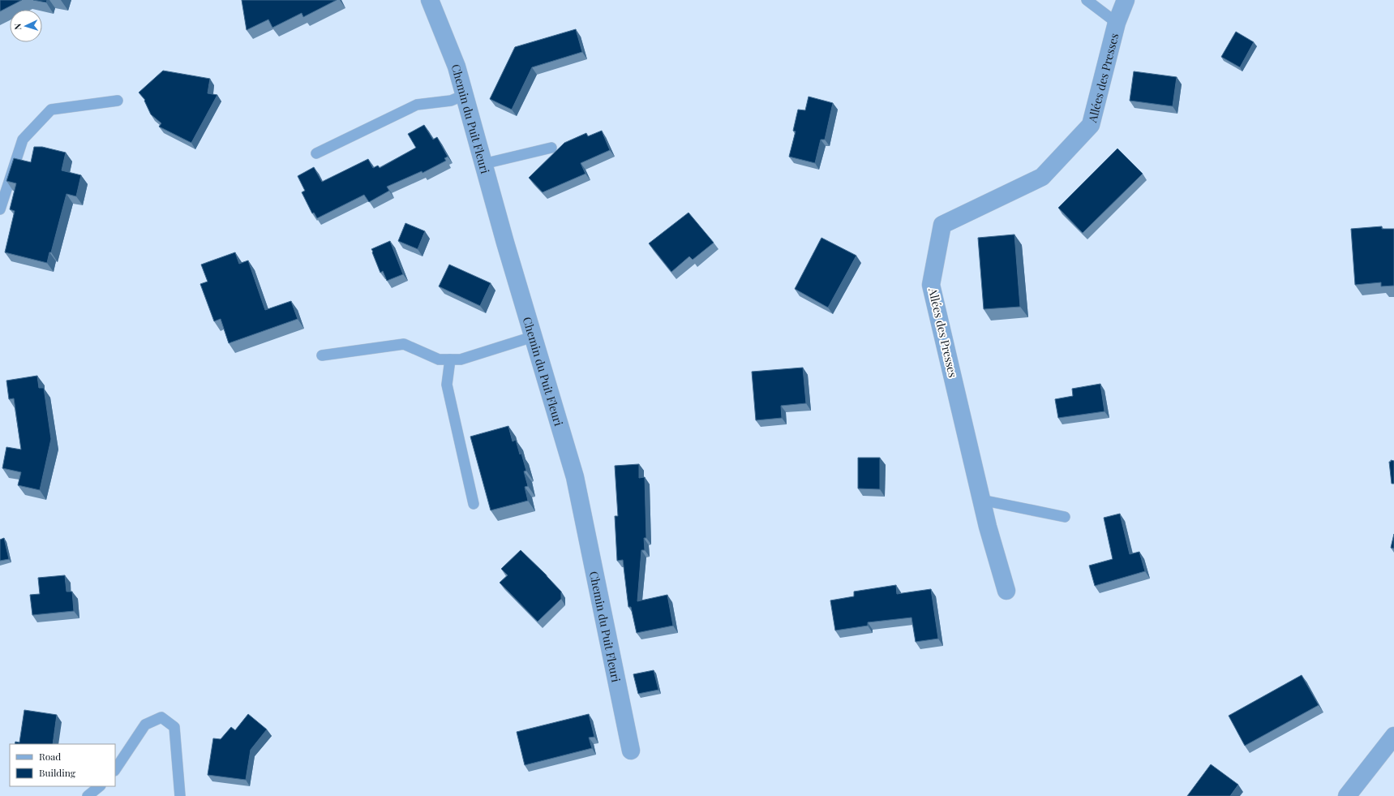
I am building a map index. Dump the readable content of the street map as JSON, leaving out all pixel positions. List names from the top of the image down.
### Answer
{
  "streets": {
    "street": ["Allées des Presses", "Chemin du Puit Fleuri"]
  },
  "legend": ["Road", "Building"],
  "north": "left"
}
